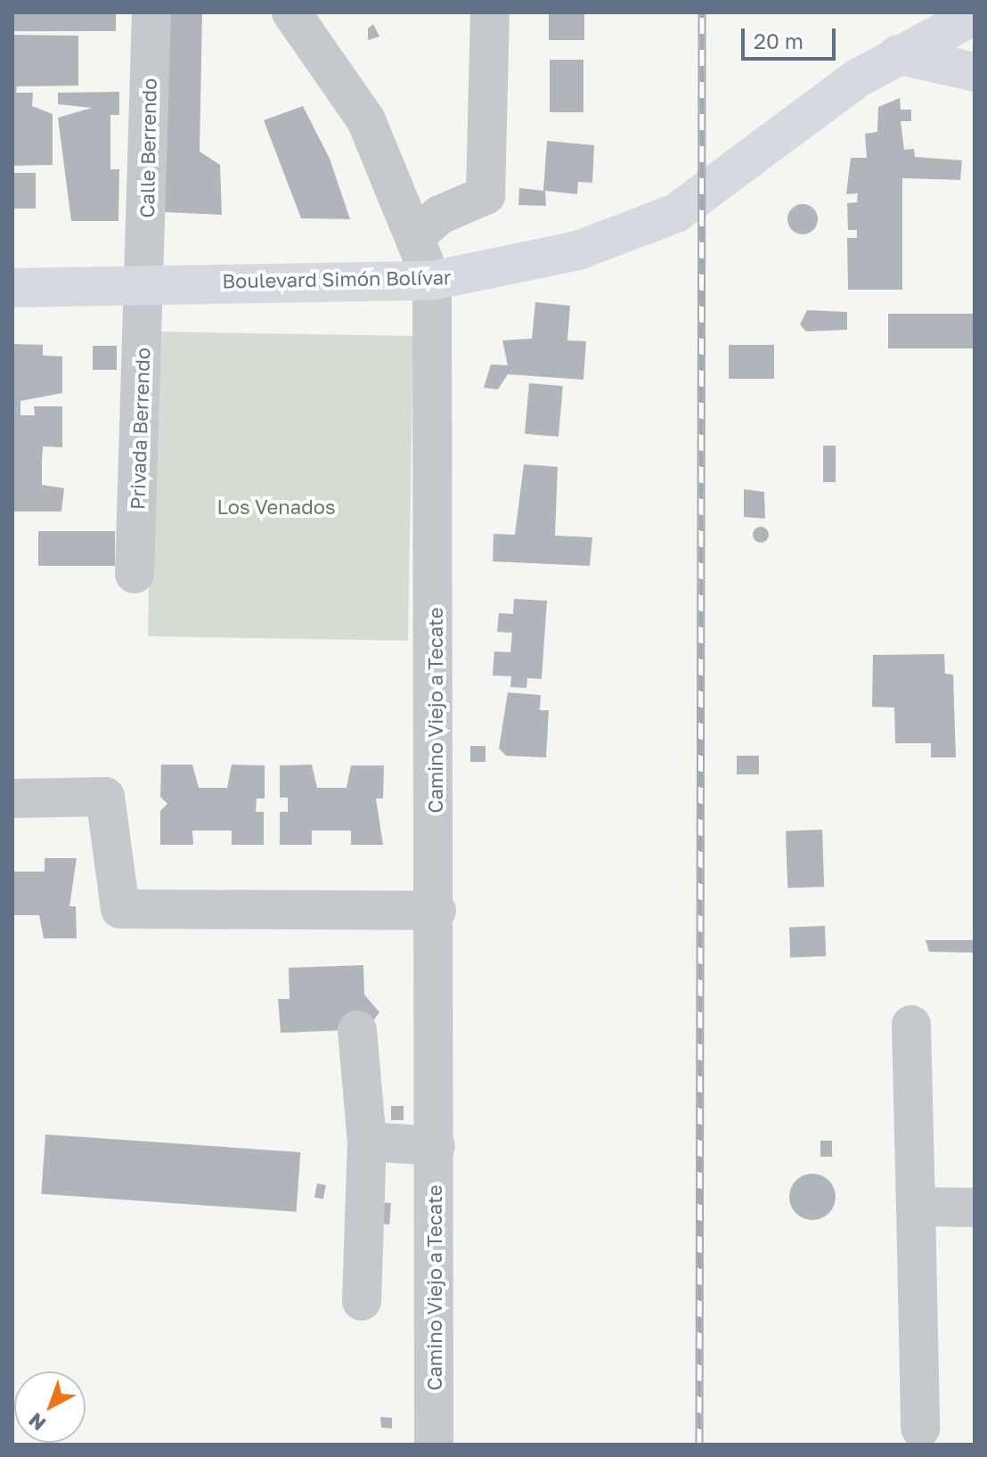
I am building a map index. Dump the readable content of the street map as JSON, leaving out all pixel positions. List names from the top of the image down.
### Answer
{
  "streets": {
    "main road": ["Boulevard Simón Bolívar"],
    "street": ["Calle Berrendo", "Privada Berrendo", "Camino Viejo a Tecate"]
  },
  "crossings": [
    ["Calle Berrendo", "Boulevard Simón Bolívar"],
    ["Calle Berrendo", "Privada Berrendo"],
    ["Boulevard Simón Bolívar", "Privada Berrendo"],
    ["Boulevard Simón Bolívar", "Camino Viejo a Tecate"]
  ],
  "parks": ["Los Venados"],
  "scale_bar": "20 m",
  "north": "bottom left"
}
